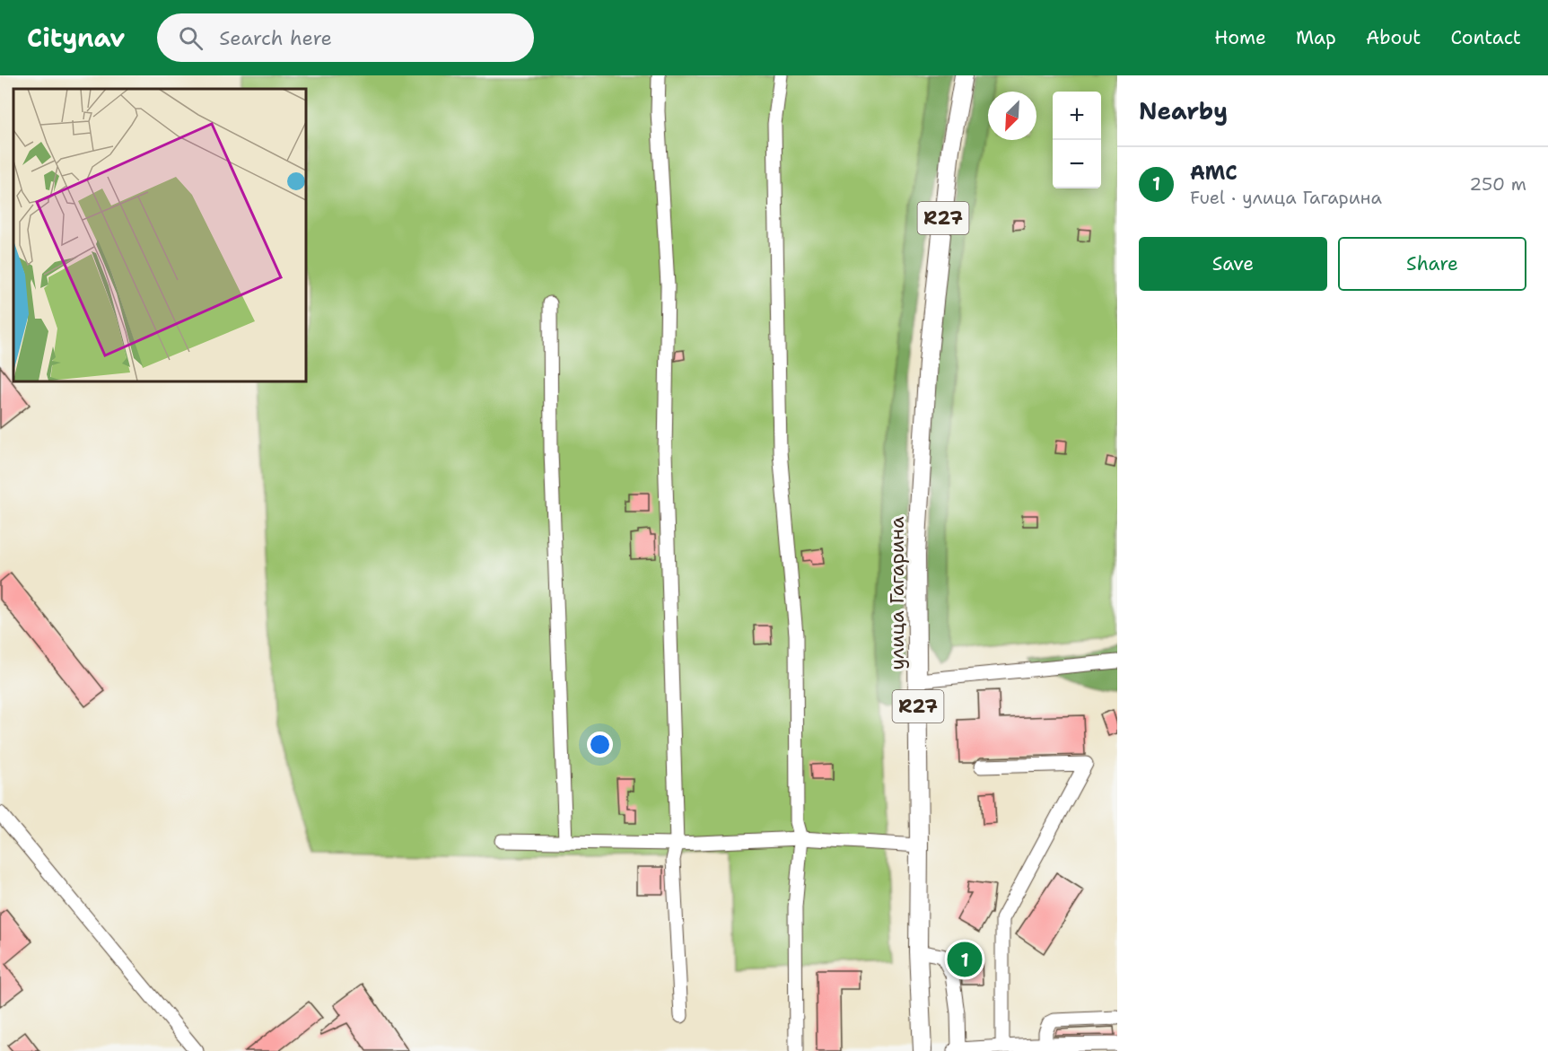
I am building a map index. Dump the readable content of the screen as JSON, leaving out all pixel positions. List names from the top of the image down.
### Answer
{
  "streets": {
    "main road": ["R27", "улица Гагарина"]
  },
  "north": "bottom left",
  "page": {
    "header": "Citynav",
    "search": "Search here",
    "nav": [
      "Home",
      "Map",
      "About",
      "Contact"
    ],
    "heading": "Nearby",
    "map_buttons": ["+", "−"],
    "list": [
      {
        "mark": "1",
        "name": "AMC",
        "note": "Fuel · улица Гагарина",
        "value": "250 m"
      }
    ],
    "buttons": ["Save", "Share"],
    "pins": "1"
  }
}
